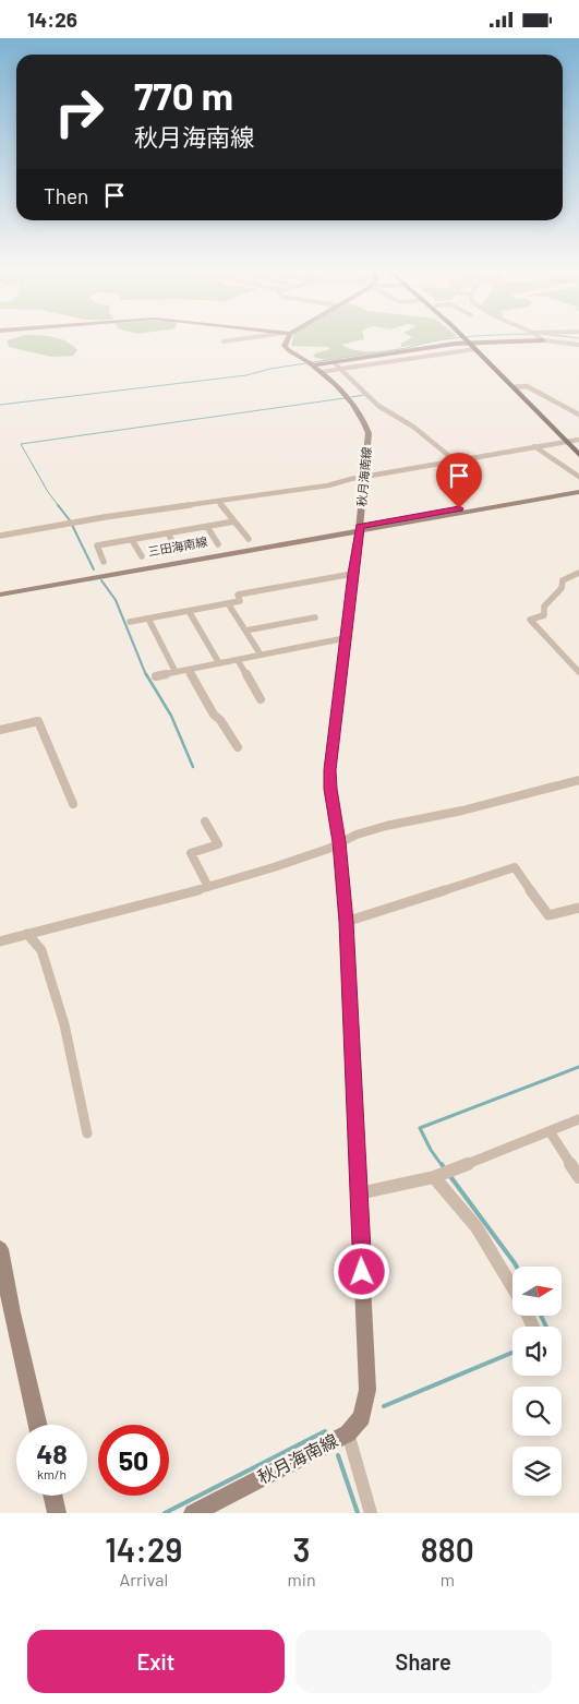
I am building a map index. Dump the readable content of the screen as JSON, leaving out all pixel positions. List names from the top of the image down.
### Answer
{
  "streets": {
    "main road": ["秋月海南線", "三田海南線"]
  },
  "crossings": [
    ["秋月海南線", "三田海南線"]
  ],
  "north": "right",
  "page": {
    "status": "14:26",
    "turn": ["770 m", "秋月海南線"],
    "then": "Then",
    "speed": "48 km/h",
    "limit": "50",
    "eta": [
      "14:29",
      "Arrival",
      "3",
      "min",
      "880",
      "m"
    ],
    "buttons": ["Exit", "Share"]
  }
}
